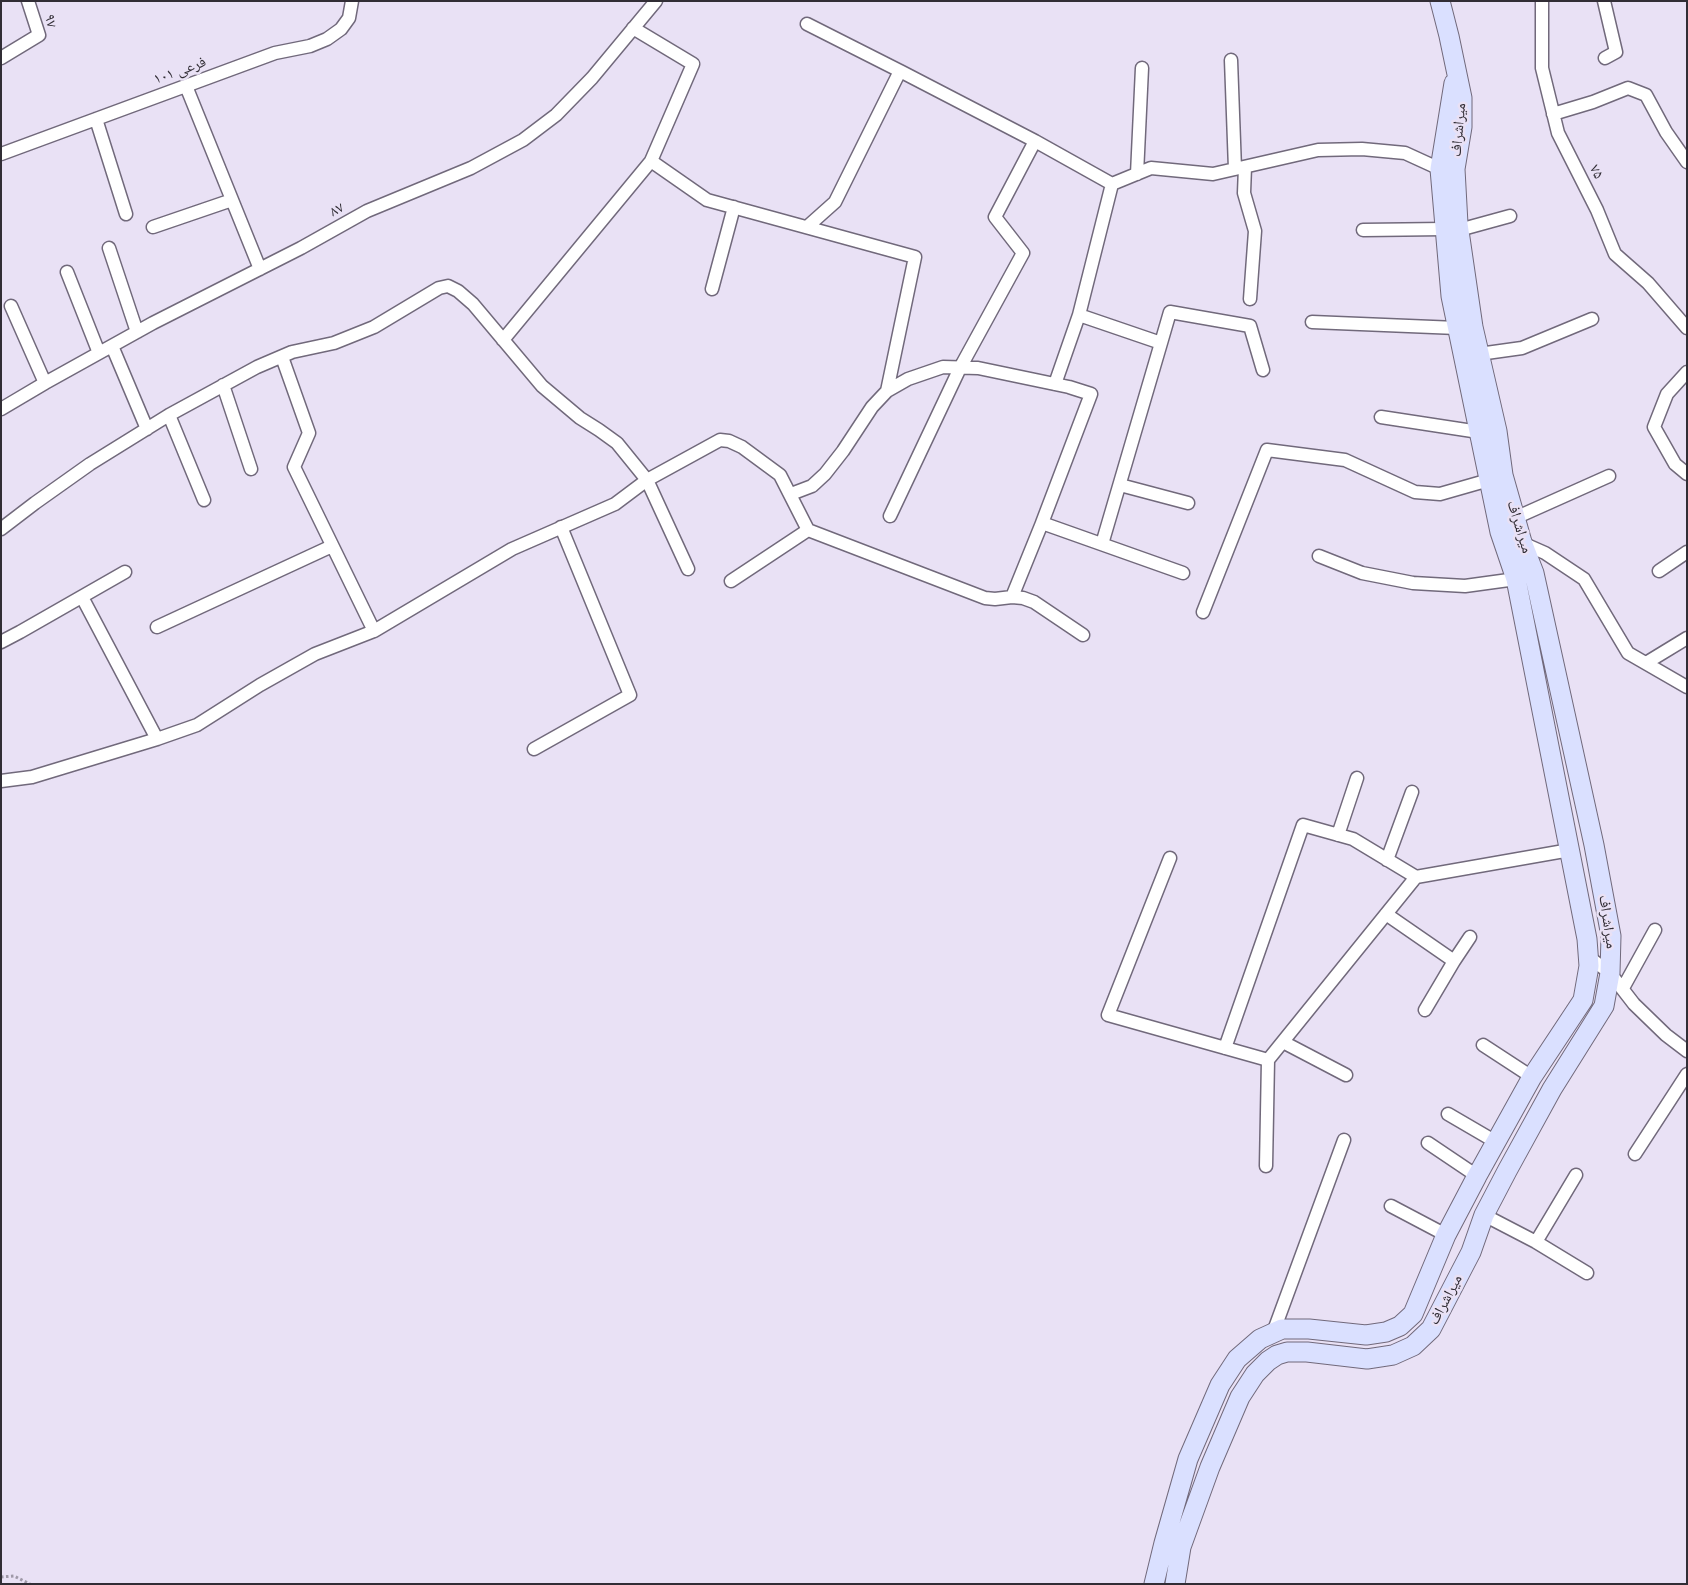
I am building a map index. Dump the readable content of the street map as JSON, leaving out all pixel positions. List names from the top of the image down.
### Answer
{
  "streets": {
    "street": [
      "۹۷",
      "فرعی ۱۰۱",
      "میراشراف",
      "۷۵",
      "۸۷"
    ]
  }
}
